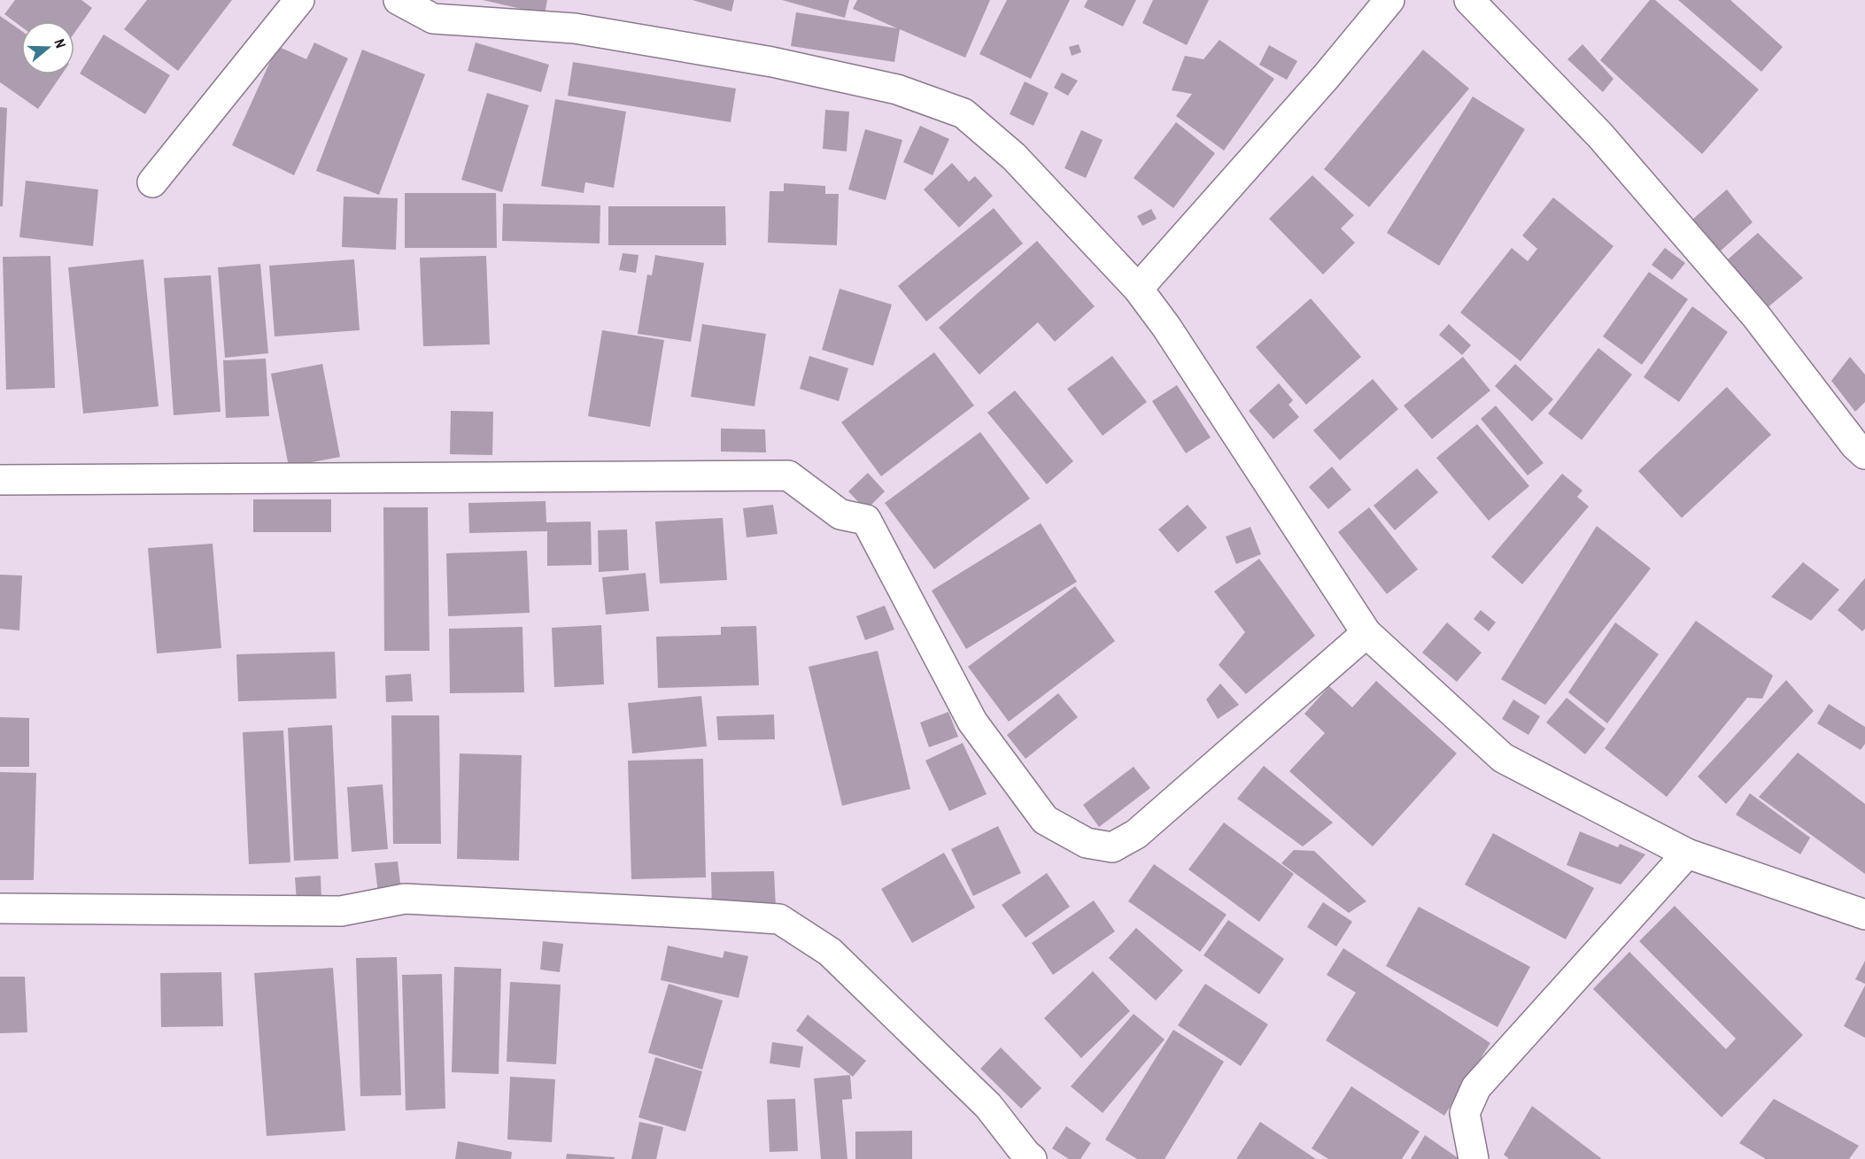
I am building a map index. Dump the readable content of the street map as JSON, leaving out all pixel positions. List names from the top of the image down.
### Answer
{
  "north": "right"
}
